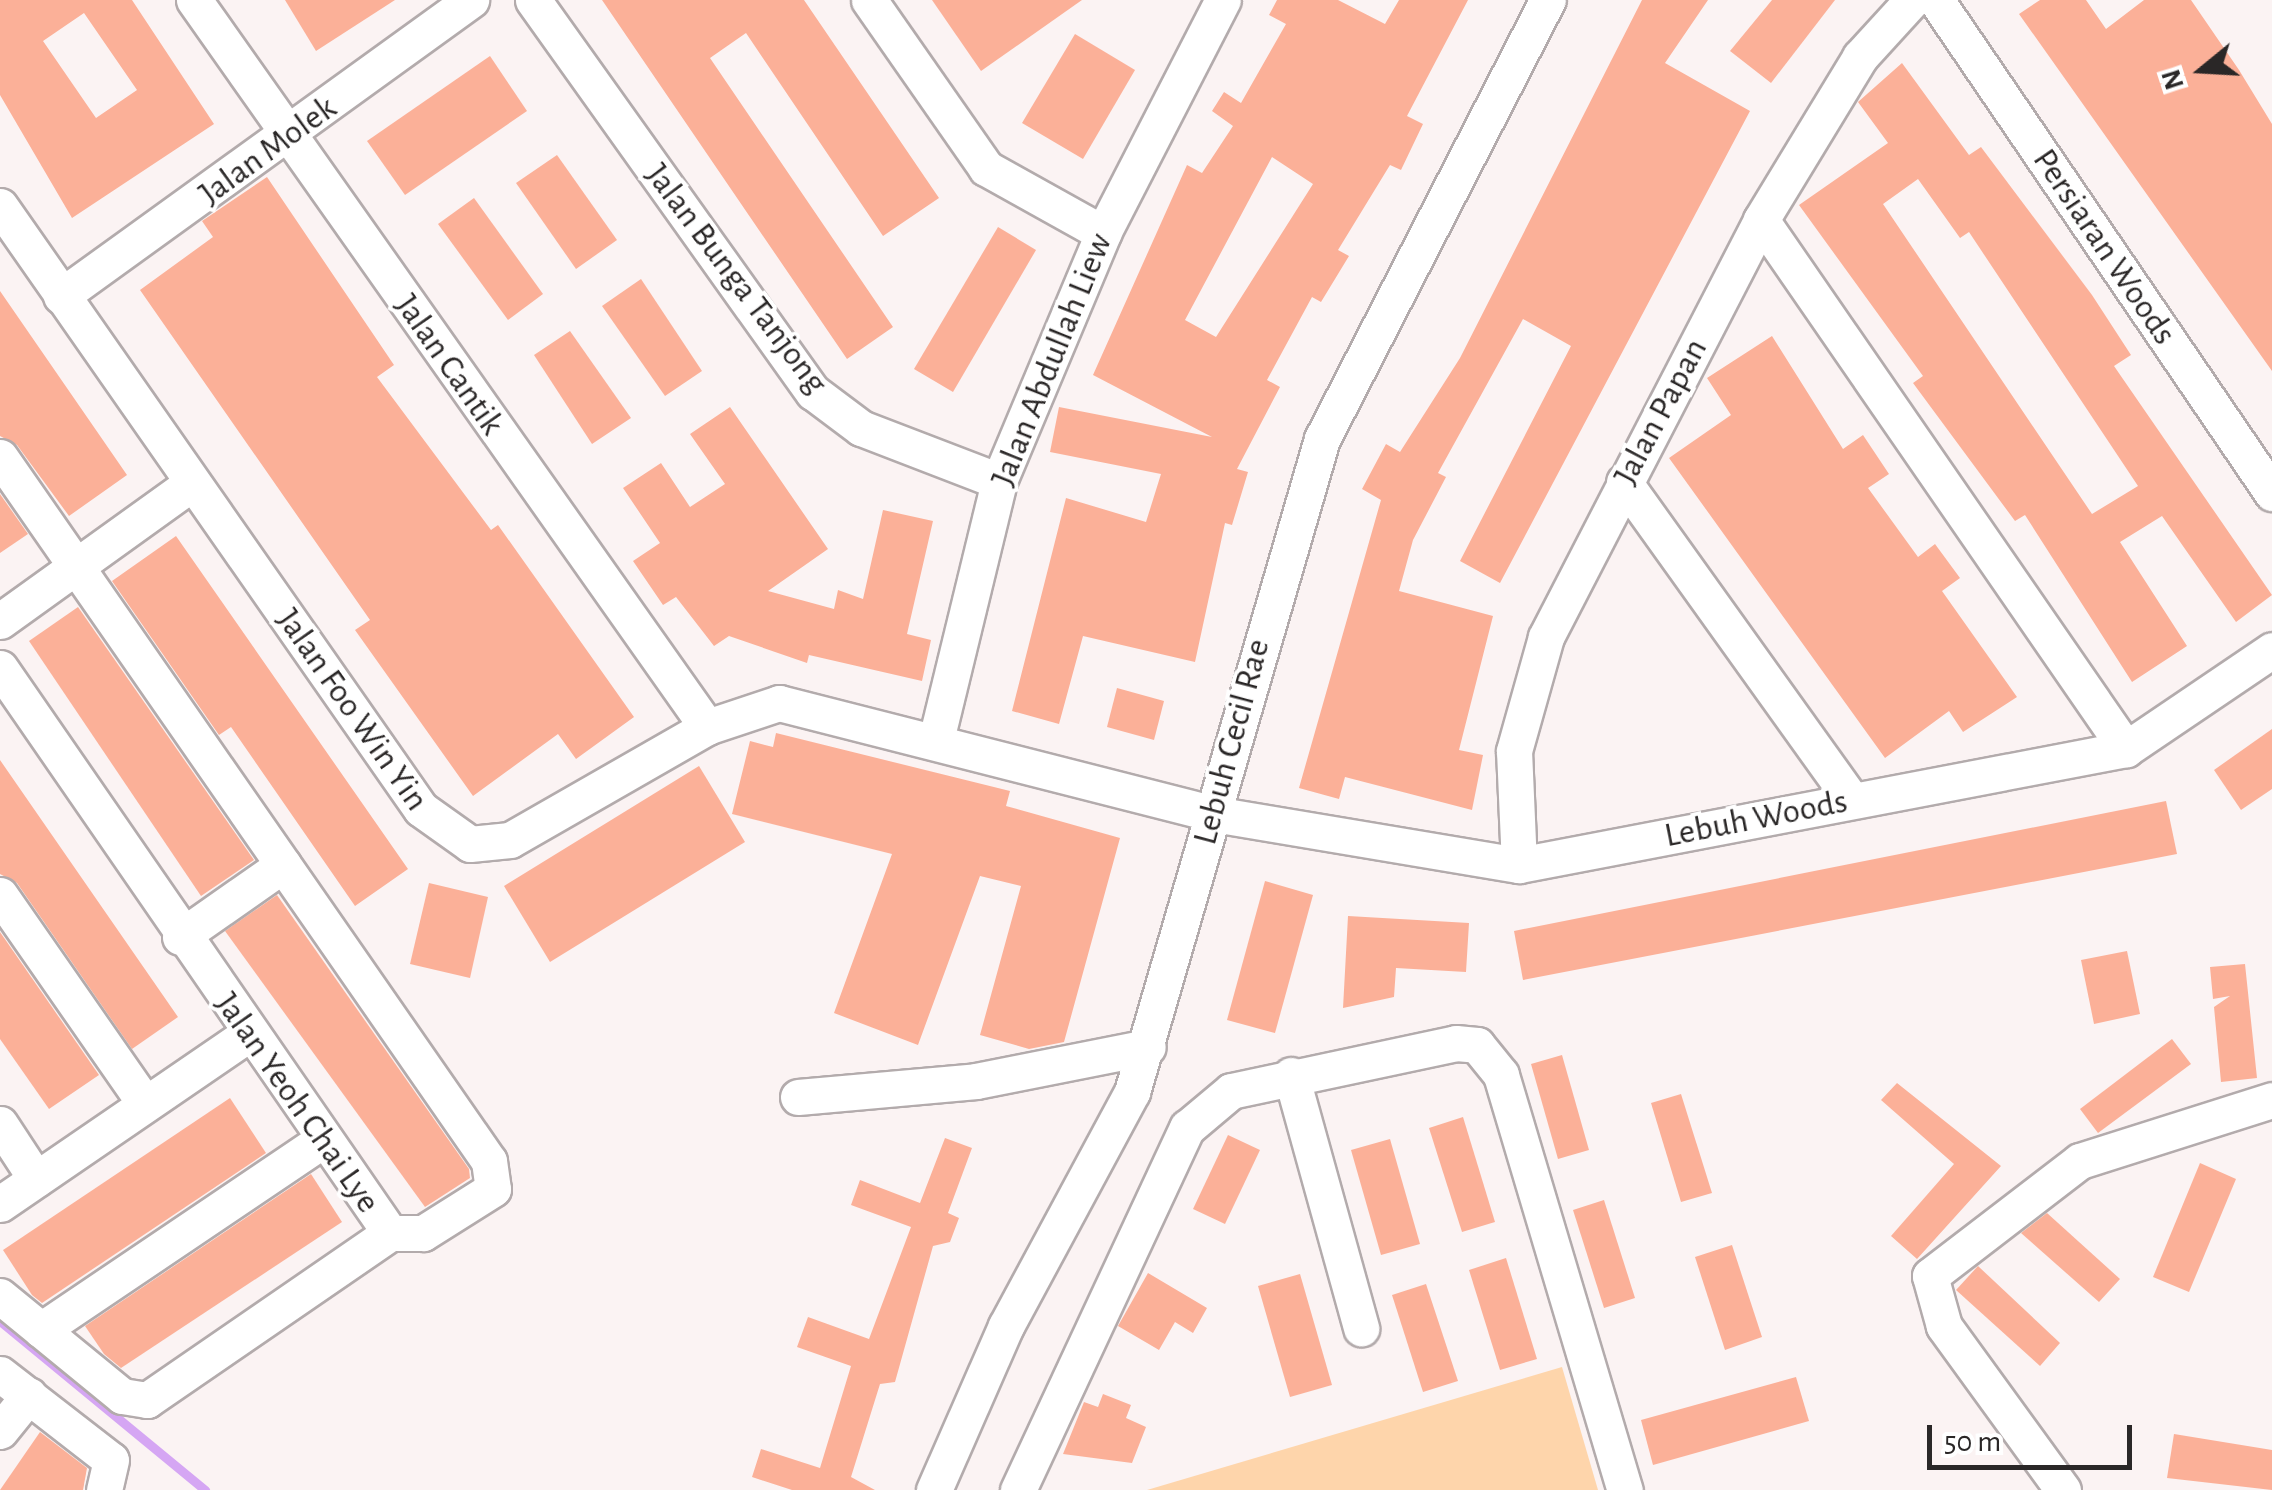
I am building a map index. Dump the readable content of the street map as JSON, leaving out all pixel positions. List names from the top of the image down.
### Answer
{
  "streets": {
    "street": [
      "Jalan Molek",
      "Persiaran Woods",
      "Jalan Bunga Tanjong",
      "Jalan Abdullah Liew",
      "Jalan Cantik",
      "Jalan Papan",
      "Jalan Foo Win Yin",
      "Lebuh Cecil Rae",
      "Lebuh Woods",
      "Jalan Yeoh Chai Lye"
    ]
  },
  "crossings": [
    ["Jalan Molek", "Jalan Cantik"],
    ["Jalan Molek", "Jalan Foo Win Yin"],
    ["Jalan Bunga Tanjong", "Jalan Abdullah Liew"],
    ["Jalan Abdullah Liew", "Jalan Foo Win Yin"],
    ["Jalan Cantik", "Jalan Foo Win Yin"],
    ["Jalan Papan", "Lebuh Woods"],
    ["Jalan Foo Win Yin", "Lebuh Cecil Rae"],
    ["Jalan Foo Win Yin", "Lebuh Woods"],
    ["Lebuh Cecil Rae", "Lebuh Woods"]
  ],
  "scale_bar": "50 m",
  "north": "left"
}
